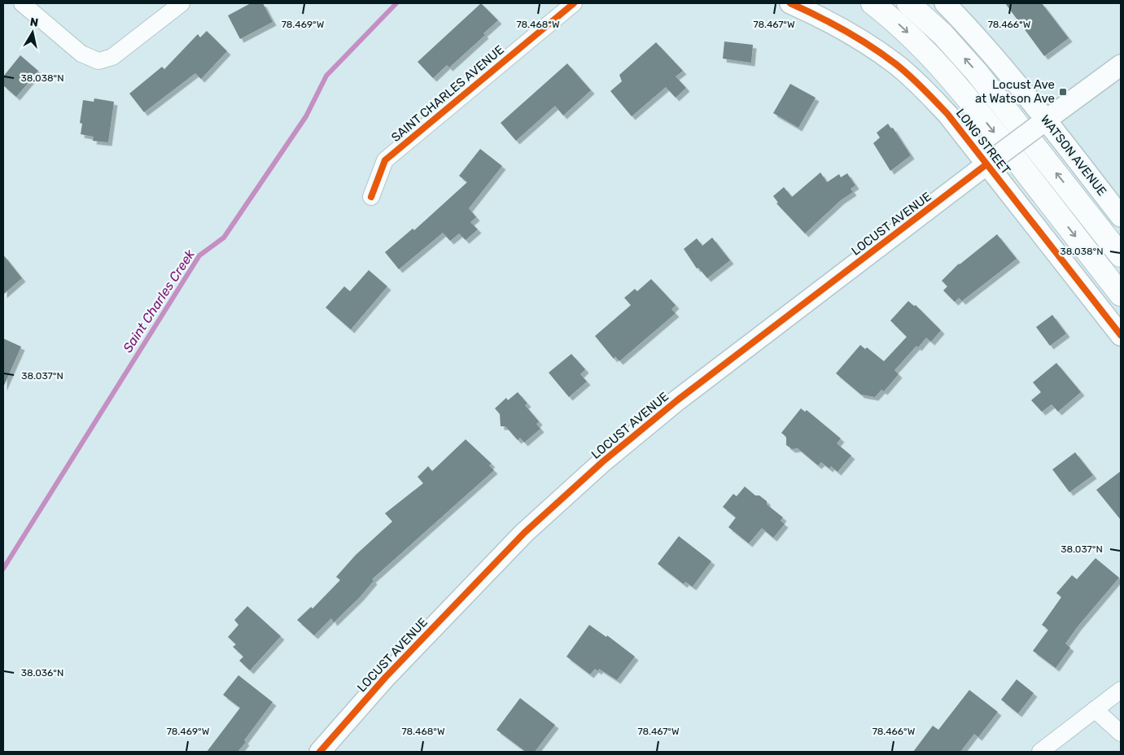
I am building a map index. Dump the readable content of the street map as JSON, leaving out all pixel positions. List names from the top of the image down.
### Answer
{
  "streets": {
    "street": [
      "SAINT CHARLES AVENUE",
      "LONG STREET",
      "WATSON AVENUE",
      "LOCUST AVENUE"
    ]
  },
  "crossings": [
    ["LONG STREET", "LOCUST AVENUE"],
    ["WATSON AVENUE", "LOCUST AVENUE"]
  ],
  "water": ["Saint Charles Creek"],
  "places": {
    "transit": ["Locust Ave at Watson Ave"]
  },
  "north": "top",
  "coordinates": [
    "78.469°W",
    "78.468°W",
    "78.467°W",
    "78.466°W",
    "38.038°N",
    "38.037°N",
    "38.036°N"
  ]
}
